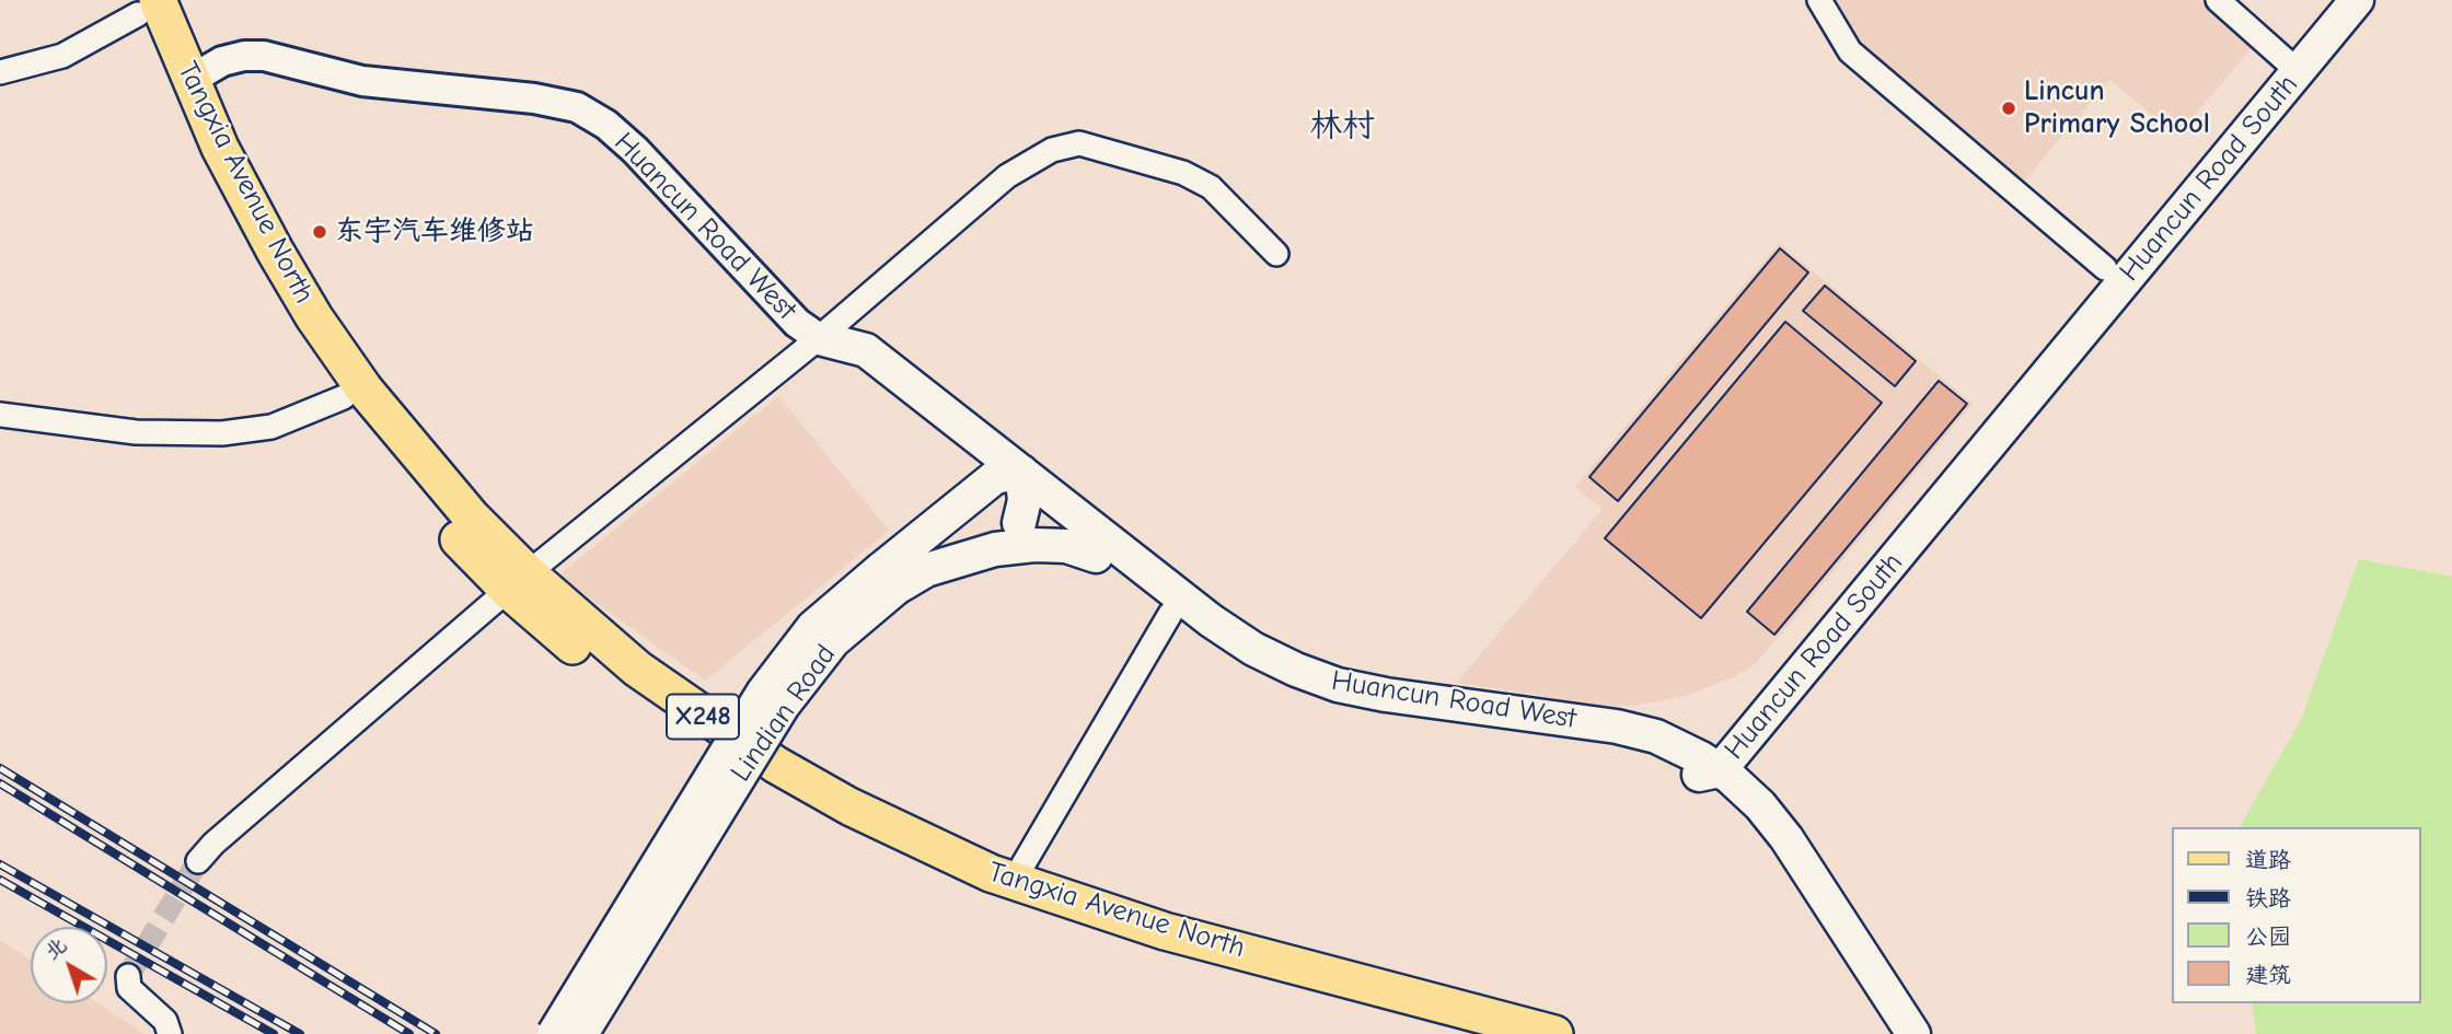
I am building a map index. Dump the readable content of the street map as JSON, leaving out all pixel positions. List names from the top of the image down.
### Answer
{
  "streets": {
    "main road": [
      "Huancun Road South",
      "Tangxia Avenue North",
      "Huancun Road West",
      "Lindian Road",
      "X248"
    ]
  },
  "crossings": [
    ["Huancun Road South", "Huancun Road West"],
    ["Tangxia Avenue North", "Huancun Road West"],
    ["Huancun Road West", "Lindian Road"]
  ],
  "districts": ["林村"],
  "places": ["Lincun Primary School", "东宇汽车维修站"],
  "legend": [
    "道路",
    "铁路",
    "公园",
    "建筑"
  ],
  "north": "top left"
}
